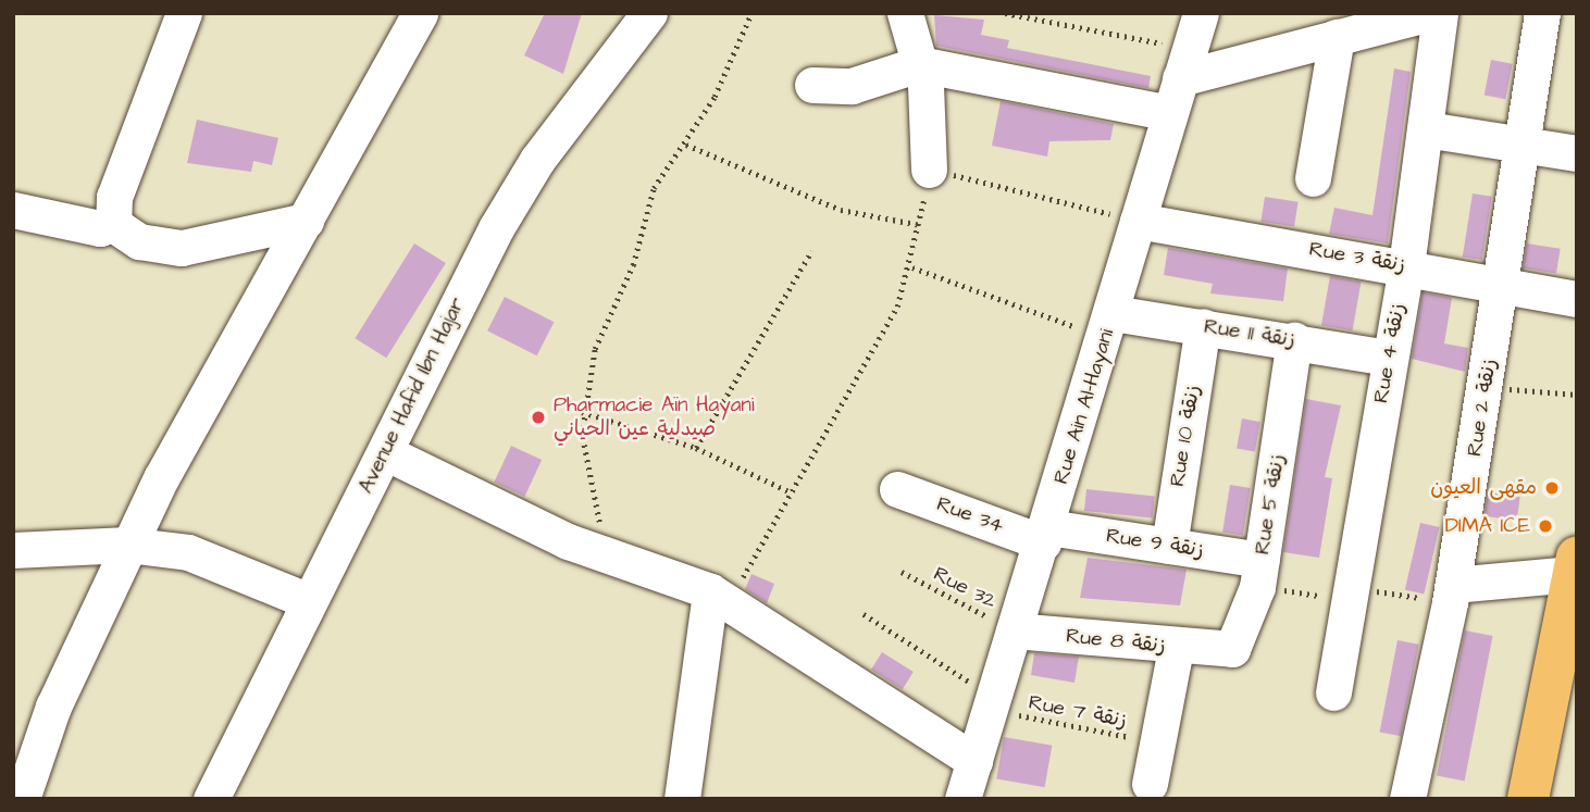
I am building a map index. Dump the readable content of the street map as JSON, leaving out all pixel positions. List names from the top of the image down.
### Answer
{
  "streets": {
    "street": [
      "Rue 3 زنقة",
      "Rue 11 زنقة",
      "Rue 4 زنقة",
      "Avenue Hafid Ibn Hajar",
      "Rue Ain Al-Hayani",
      "Rue 2 زنقة",
      "Rue 10 زنقة",
      "Rue 5 زنقة",
      "Rue 34",
      "Rue 9 زنقة",
      "Rue 8 زنقة"
    ],
    "path": ["Rue 32", "Rue 7 زنقة"]
  },
  "crossings": [
    ["Rue 3 زنقة", "Rue 4 زنقة"],
    ["Rue 3 زنقة", "Rue Ain Al-Hayani"],
    ["Rue 3 زنقة", "Rue 2 زنقة"],
    ["Rue 11 زنقة", "Rue 4 زنقة"],
    ["Rue 11 زنقة", "Rue Ain Al-Hayani"],
    ["Rue 11 زنقة", "Rue 10 زنقة"],
    ["Rue 11 زنقة", "Rue 5 زنقة"],
    ["Rue Ain Al-Hayani", "Rue 34"],
    ["Rue Ain Al-Hayani", "Rue 9 زنقة"],
    ["Rue Ain Al-Hayani", "Rue 32"],
    ["Rue Ain Al-Hayani", "Rue 8 زنقة"],
    ["Rue Ain Al-Hayani", "Rue 7 زنقة"],
    ["Rue 10 زنقة", "Rue 9 زنقة"],
    ["Rue 5 زنقة", "Rue 9 زنقة"],
    ["Rue 5 زنقة", "Rue 8 زنقة"],
    ["Rue 34", "Rue 9 زنقة"],
    ["Rue 32", "Rue 8 زنقة"]
  ],
  "places": ["Pharmacie Aïn Hayani صيدلية عين الحياني", "مقهى العيون", "DIMA ICE"]
}
